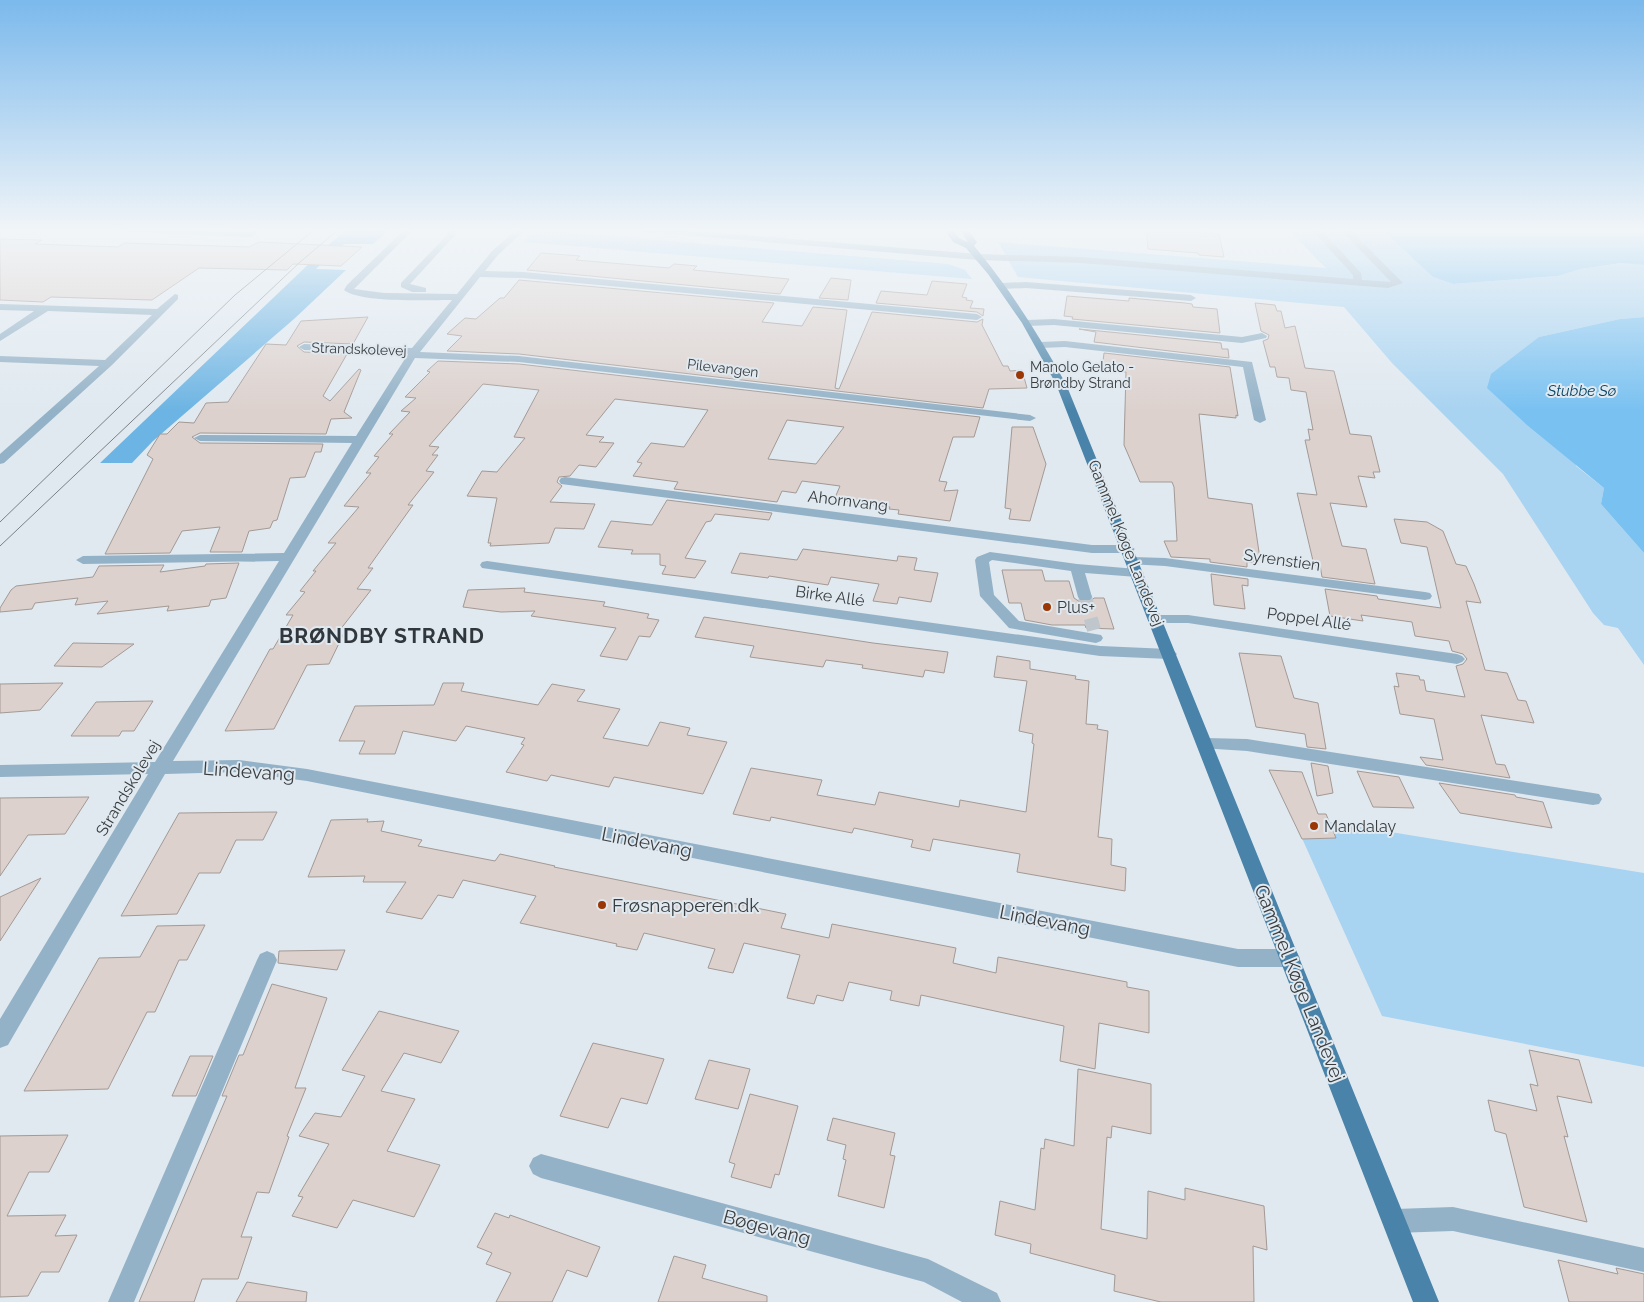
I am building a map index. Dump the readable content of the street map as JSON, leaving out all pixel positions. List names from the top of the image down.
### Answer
{
  "streets": {
    "main road": ["Gammel Køge Landevej"],
    "street": [
      "Strandskolevej",
      "Pilevangen",
      "Ahornvang",
      "Syrenstien",
      "Birke Allé",
      "Poppel Allé",
      "Lindevang",
      "Bøgevang"
    ]
  },
  "crossings": [
    ["Strandskolevej", "Pilevangen"],
    ["Strandskolevej", "Lindevang"],
    ["Ahornvang", "Gammel Køge Landevej"],
    ["Ahornvang", "Syrenstien"],
    ["Gammel Køge Landevej", "Syrenstien"],
    ["Gammel Køge Landevej", "Birke Allé"],
    ["Gammel Køge Landevej", "Poppel Allé"],
    ["Gammel Køge Landevej", "Lindevang"]
  ],
  "districts": ["BRØNDBY STRAND"],
  "water": ["Stubbe Sø"],
  "places": [
    "Manolo Gelato - Brøndby Strand",
    "Plus+",
    "Mandalay",
    "Frøsnapperen.dk"
  ]
}
